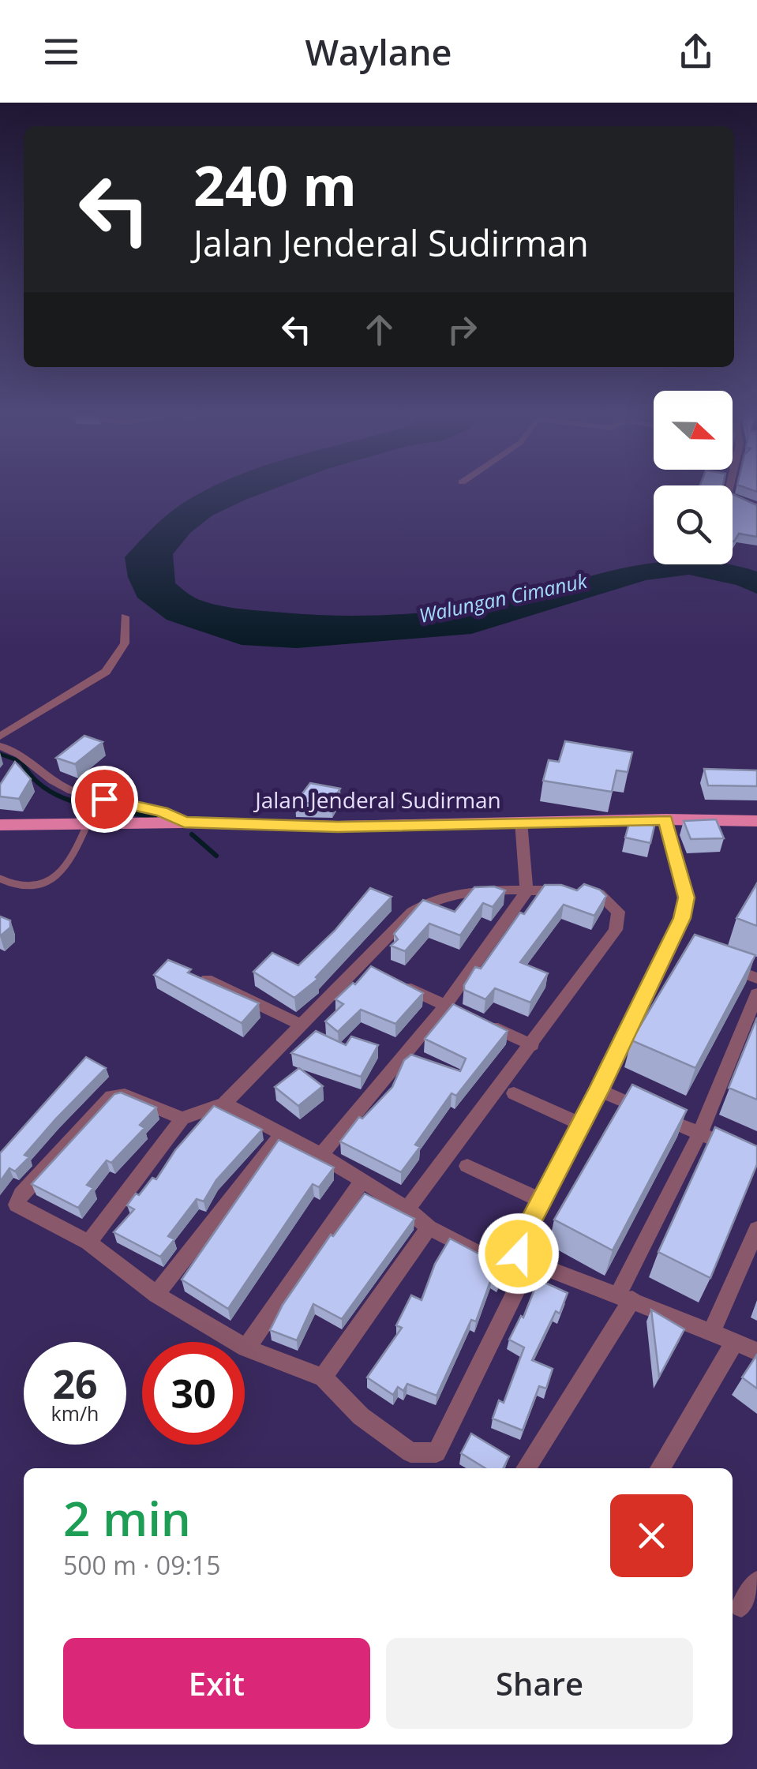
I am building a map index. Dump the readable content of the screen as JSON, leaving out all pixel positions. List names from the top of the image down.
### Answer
{
  "streets": {
    "main road": ["Jalan Jenderal Sudirman"]
  },
  "water": ["Walungan Cimanuk"],
  "north": "right",
  "page": {
    "header": "Waylane",
    "turn": ["240 m", "Jalan Jenderal Sudirman"],
    "speed": "26 km/h",
    "limit": "30",
    "heading": ["2 min", "500 m · 09:15"],
    "buttons": ["Exit", "Share"]
  }
}
